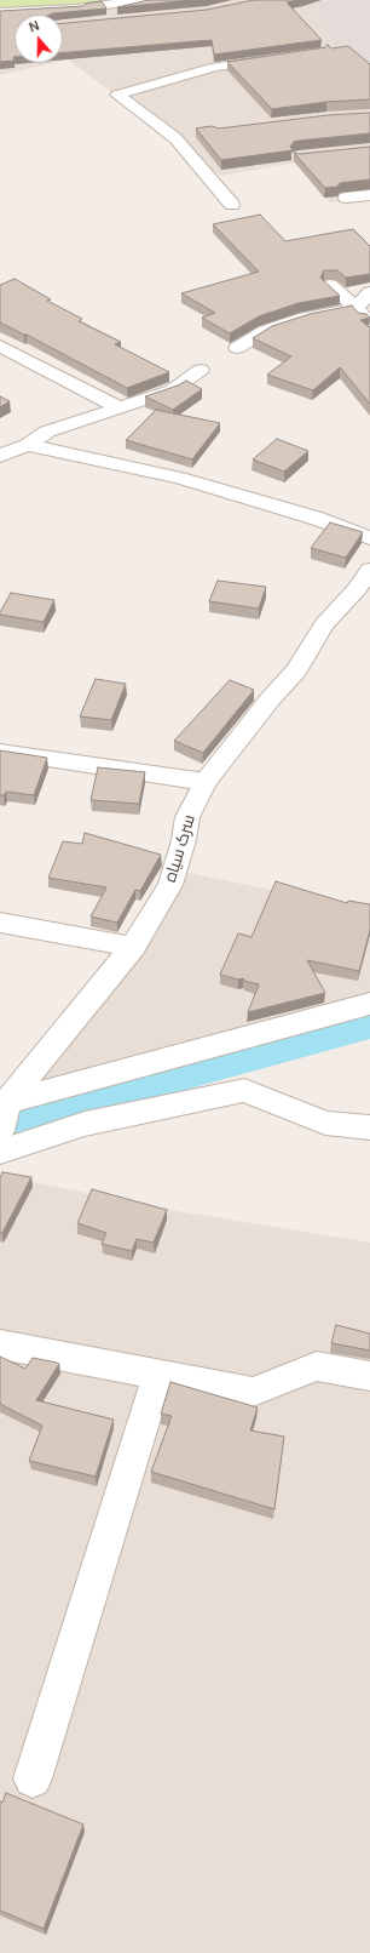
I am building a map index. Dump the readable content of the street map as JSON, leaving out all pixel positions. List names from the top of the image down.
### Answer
{
  "streets": {
    "street": ["سرک سیاه"]
  },
  "north": "top"
}
